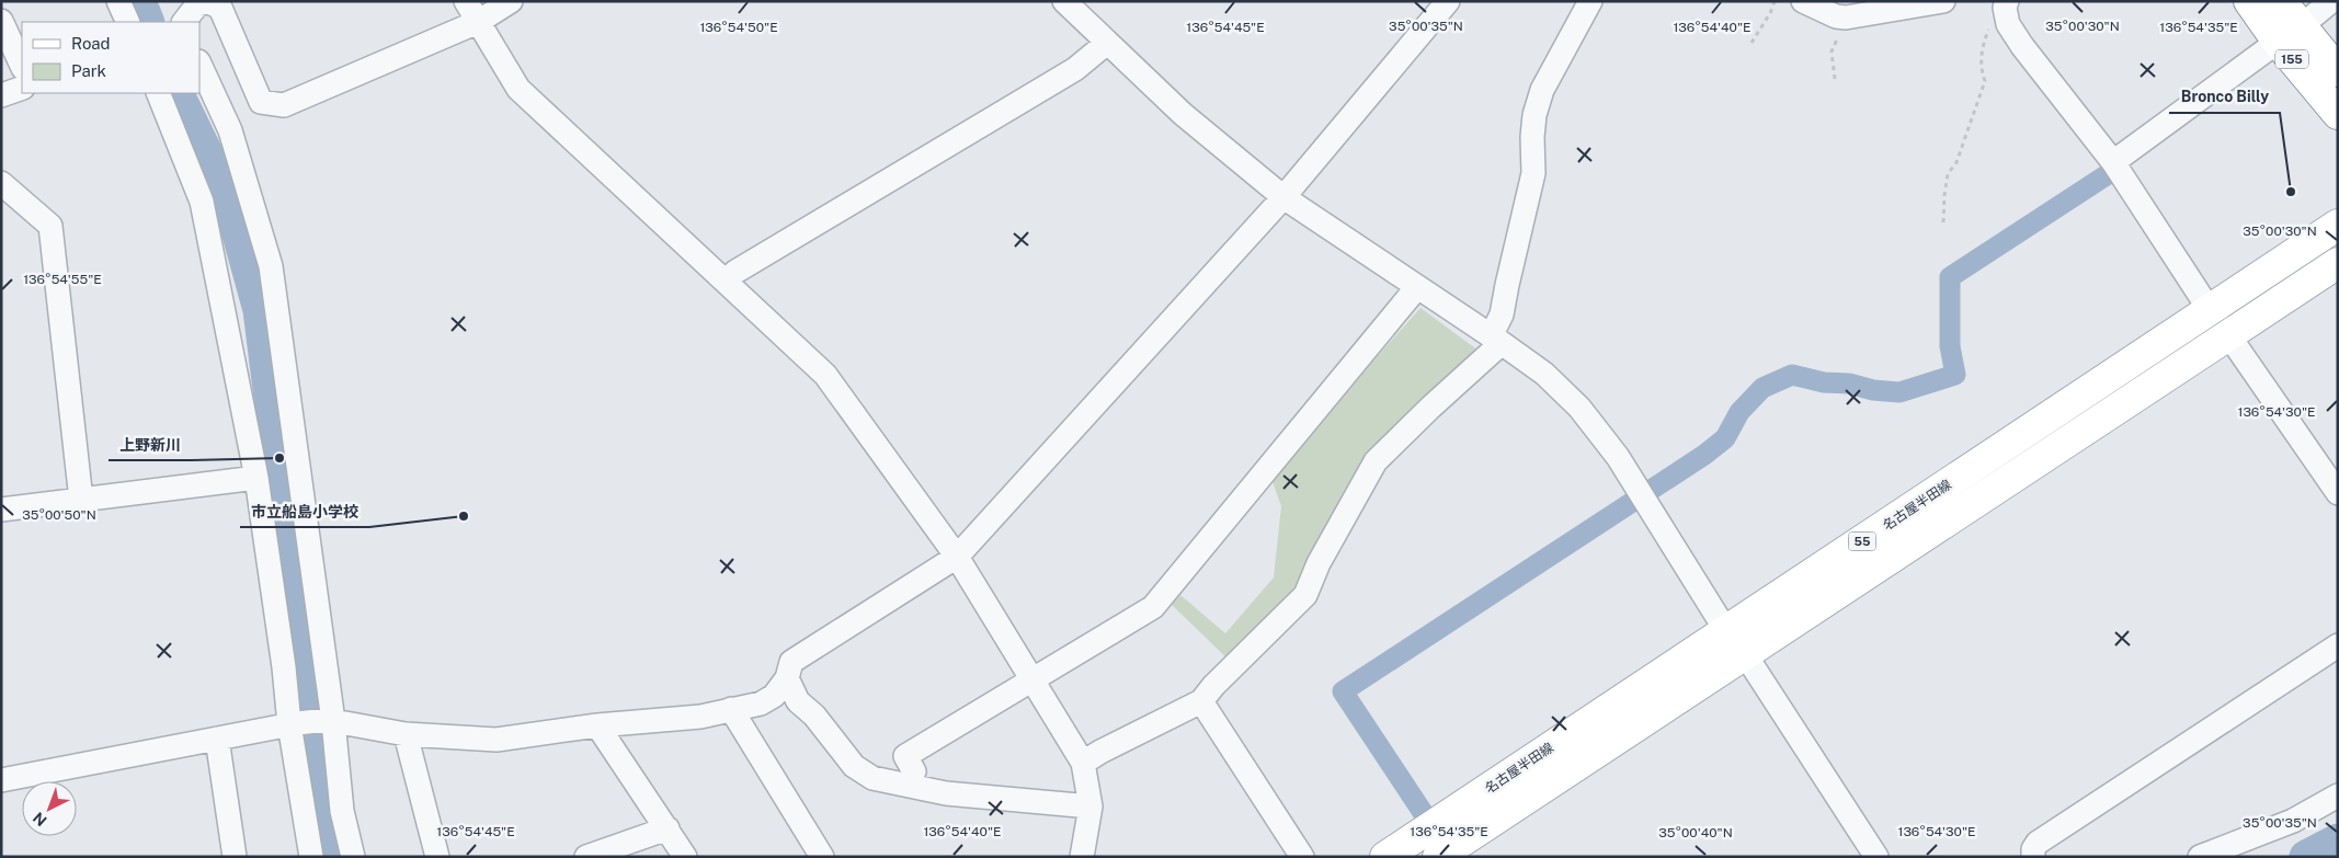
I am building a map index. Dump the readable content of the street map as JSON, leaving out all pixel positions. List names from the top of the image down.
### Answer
{
  "streets": {
    "main road": ["155", "名古屋半田線", "55"]
  },
  "places": ["Bronco Billy", "上野新川", "市立船島小学校"],
  "legend": ["Road", "Park"],
  "north": "bottom left",
  "coordinates": [
    "35°00'35\"N",
    "35°00'30\"N",
    "136°54'50\"E",
    "136°54'45\"E",
    "136°54'40\"E",
    "136°54'35\"E",
    "136°54'55\"E",
    "136°54'30\"E",
    "35°00'50\"N",
    "35°00'40\"N"
  ]
}
